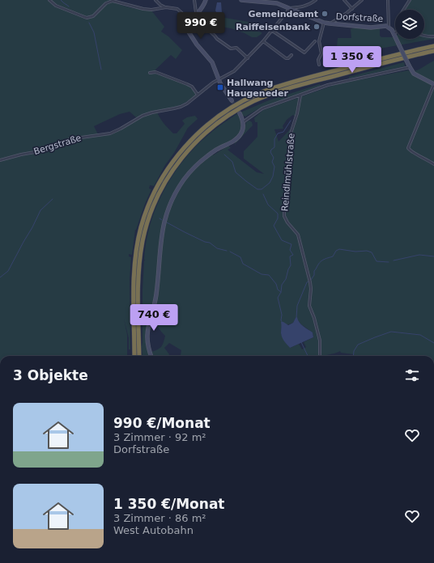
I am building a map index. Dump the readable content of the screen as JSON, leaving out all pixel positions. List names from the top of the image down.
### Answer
{
  "streets": {
    "street": ["Dorfstraße", "Bergstraße", "Reindlmühlstraße"]
  },
  "crossings": [
    ["Dorfstraße", "Bergstraße"]
  ],
  "places": {
    "other": ["Gemeindeamt", "Raiffeisenbank"],
    "transit": ["Hallwang Haugeneder"]
  },
  "page": {
    "price": ["990 €", "1 350 €", "740 €"],
    "heading": "3 Objekte",
    "list": [
      {
        "name": "990 €/Monat",
        "note": "3 Zimmer · 92 m² · Dorfstraße"
      },
      {
        "name": "1 350 €/Monat",
        "note": "3 Zimmer · 86 m² · West Autobahn"
      }
    ]
  }
}
